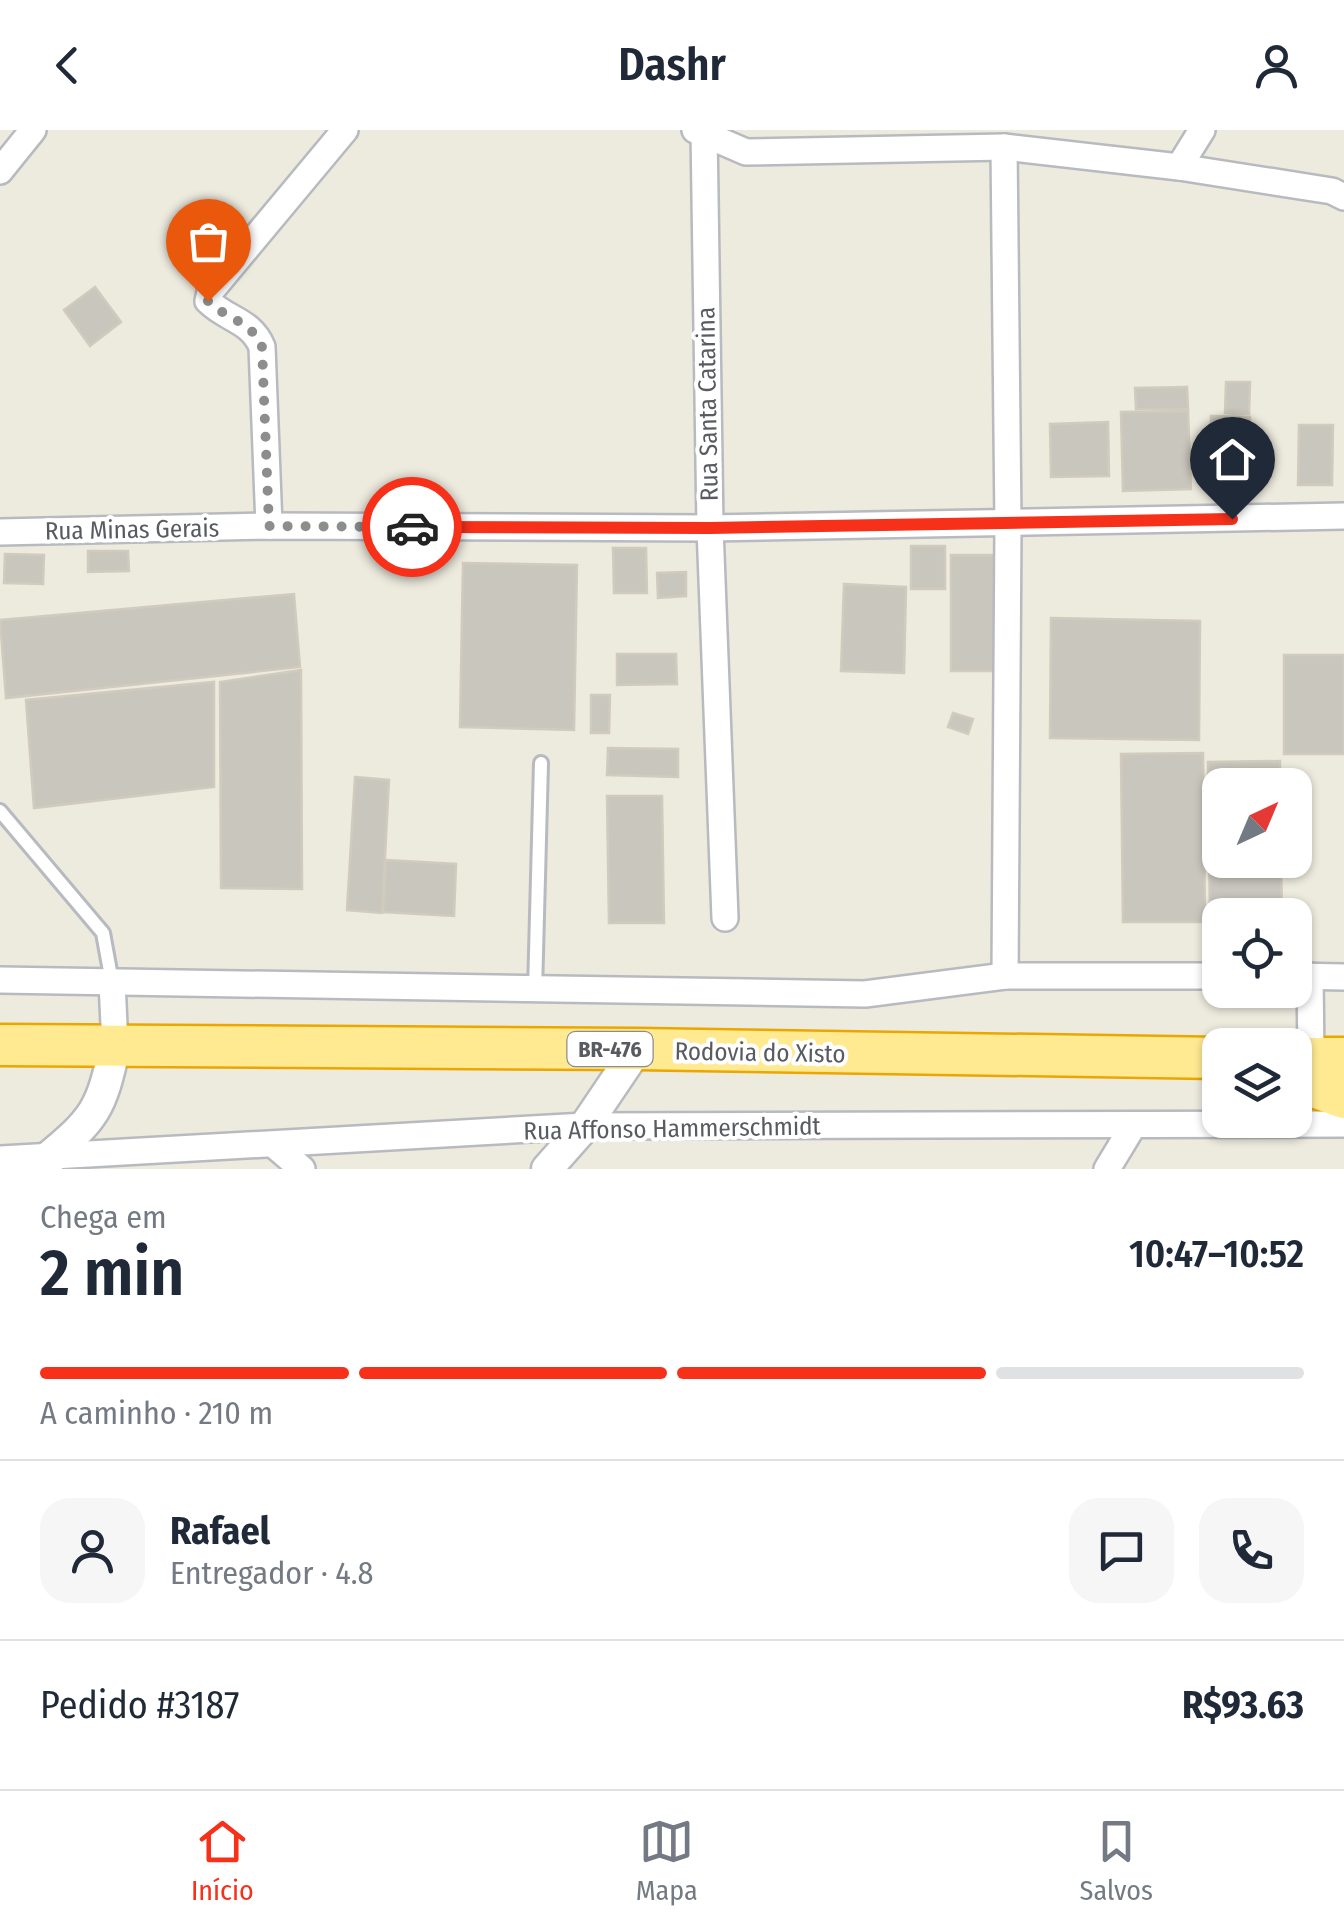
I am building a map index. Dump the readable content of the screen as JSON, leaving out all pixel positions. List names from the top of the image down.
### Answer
{
  "streets": {
    "highway": ["BR-476", "Rodovia do Xisto"],
    "street": ["Rua Santa Catarina", "Rua Minas Gerais", "Rua Affonso Hammerschmidt"]
  },
  "crossings": [
    ["Rua Santa Catarina", "Rua Minas Gerais"]
  ],
  "north": "top right",
  "page": {
    "header": "Dashr",
    "heading": ["2 min", "Chega em", "10:47–10:52"],
    "panel": [
      "Rafael",
      "Entregador · 4.8",
      "Pedido #3187",
      "R$93.63"
    ],
    "bar": "A caminho · 210 m",
    "tabs": ["Início", "Mapa", "Salvos"]
  }
}
